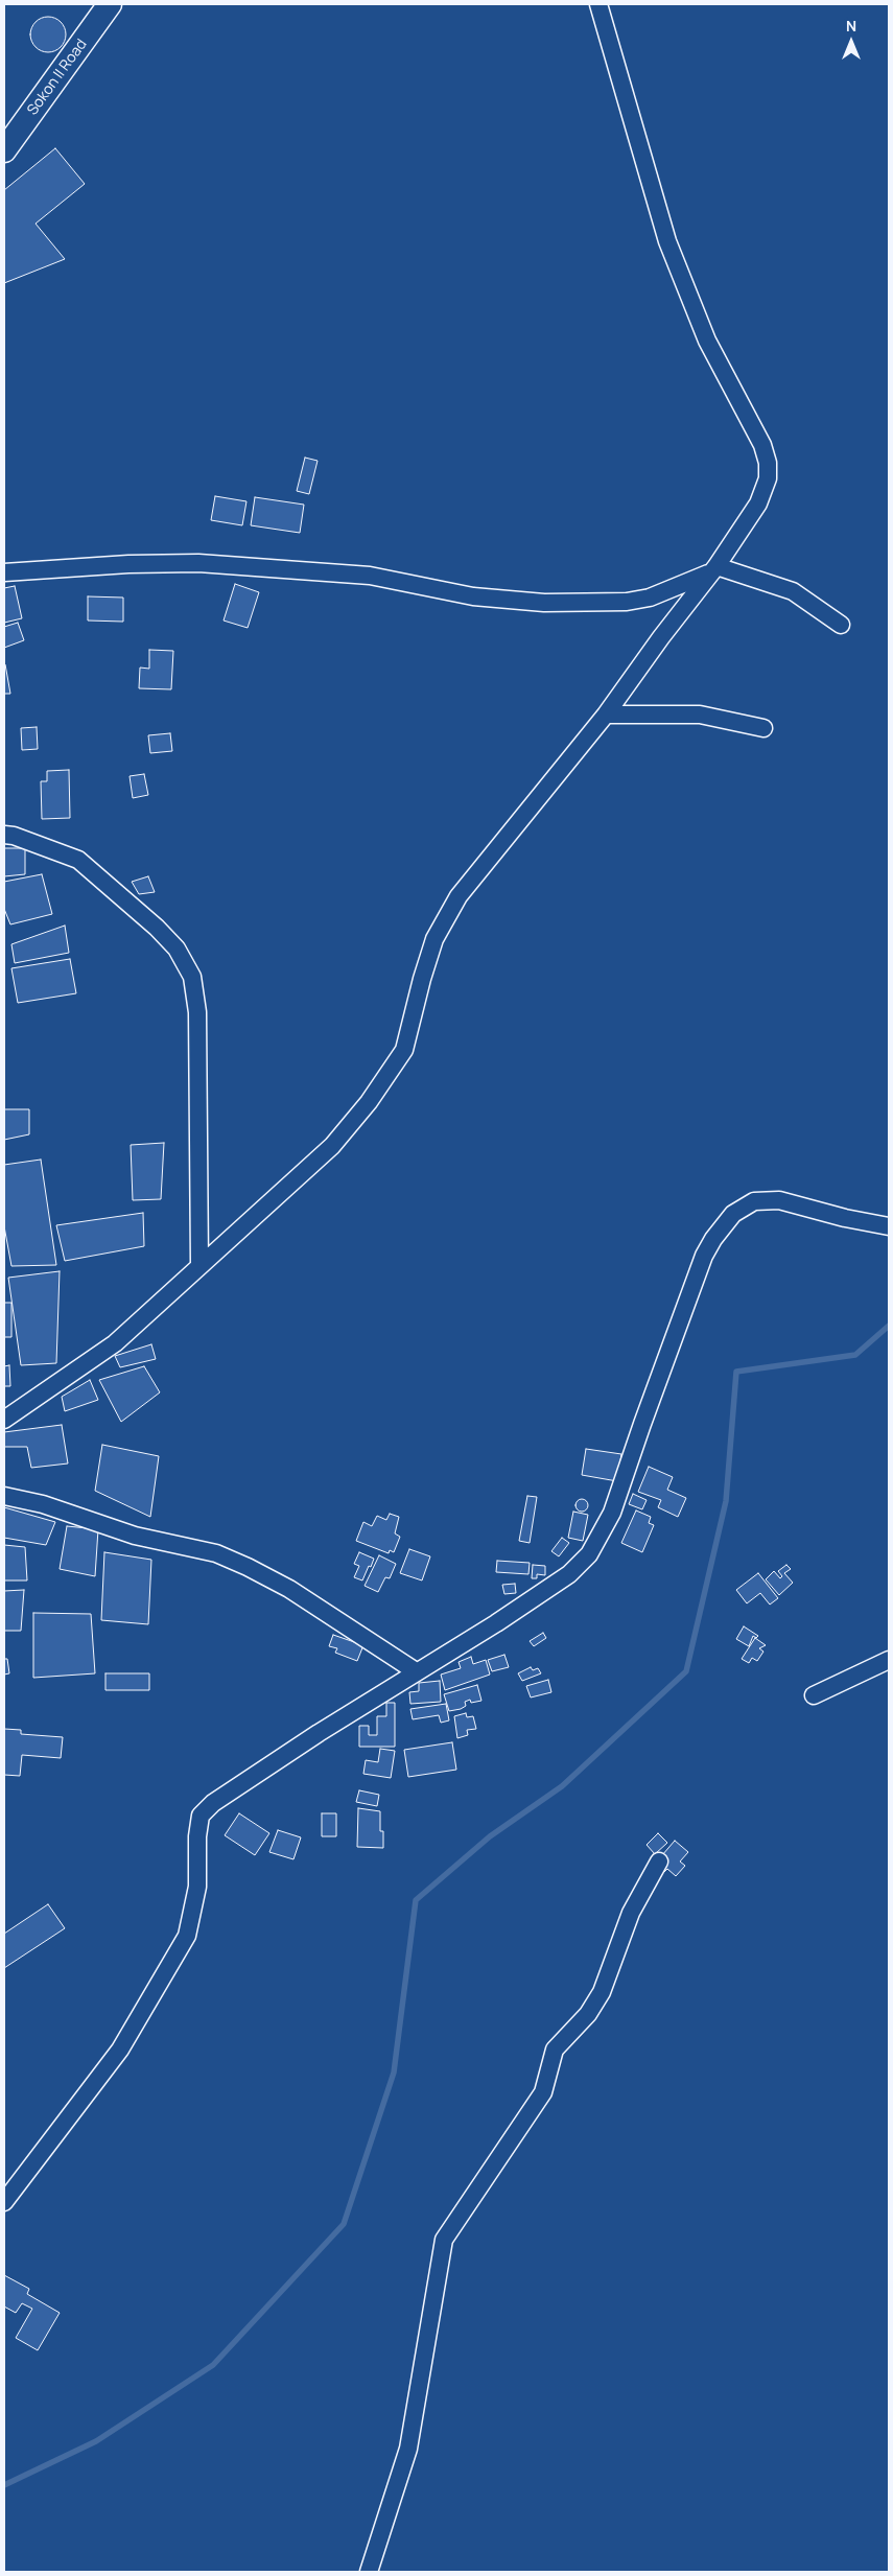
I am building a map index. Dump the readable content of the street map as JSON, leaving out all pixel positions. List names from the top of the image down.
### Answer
{
  "streets": {
    "street": ["Sokon II Road"]
  },
  "north": "top"
}
